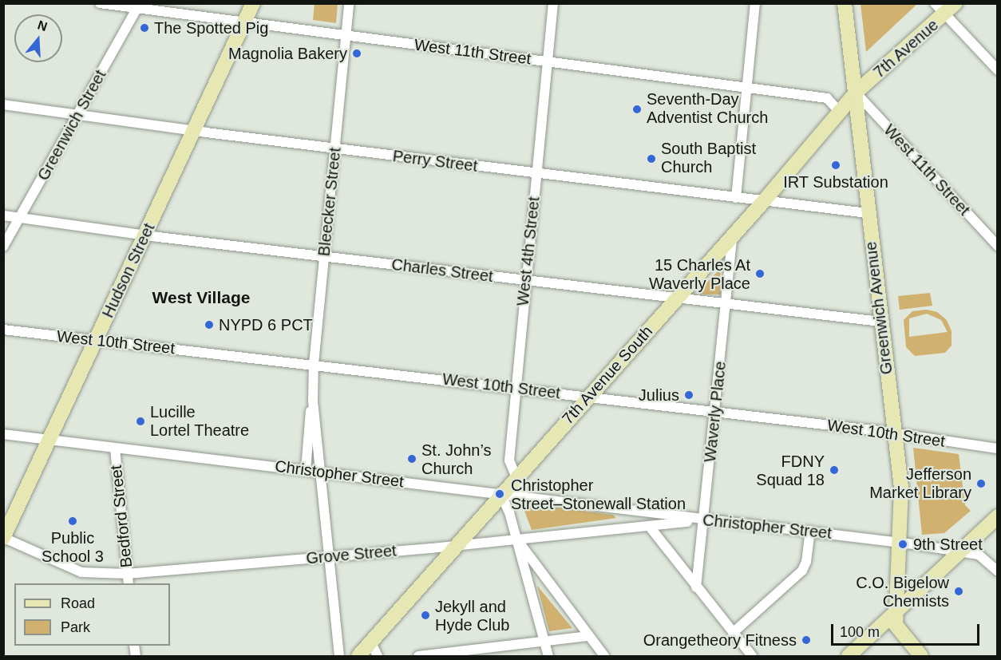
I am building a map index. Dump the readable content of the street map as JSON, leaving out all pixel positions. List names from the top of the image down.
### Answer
{
  "streets": {
    "main road": [
      "7th Avenue",
      "Hudson Street",
      "Greenwich Avenue",
      "7th Avenue South"
    ],
    "street": [
      "West 11th Street",
      "Greenwich Street",
      "Perry Street",
      "Bleecker Street",
      "West 4th Street",
      "Charles Street",
      "West 10th Street",
      "Waverly Place",
      "Christopher Street",
      "Bedford Street",
      "Grove Street"
    ]
  },
  "crossings": [
    ["7th Avenue", "West 11th Street"],
    ["7th Avenue", "Greenwich Avenue"],
    ["7th Avenue", "7th Avenue South"],
    ["West 11th Street", "Greenwich Street"],
    ["West 11th Street", "Bleecker Street"],
    ["West 11th Street", "West 4th Street"],
    ["West 11th Street", "Hudson Street"],
    ["West 11th Street", "Greenwich Avenue"],
    ["West 11th Street", "7th Avenue South"],
    ["Greenwich Street", "Perry Street"],
    ["Greenwich Street", "Charles Street"],
    ["Perry Street", "Bleecker Street"],
    ["Perry Street", "West 4th Street"],
    ["Perry Street", "Hudson Street"],
    ["Perry Street", "Greenwich Avenue"],
    ["Perry Street", "7th Avenue South"],
    ["Bleecker Street", "Charles Street"],
    ["Bleecker Street", "West 10th Street"],
    ["Bleecker Street", "Christopher Street"],
    ["Bleecker Street", "Grove Street"],
    ["West 4th Street", "Charles Street"],
    ["West 4th Street", "West 10th Street"],
    ["West 4th Street", "7th Avenue South"],
    ["West 4th Street", "Christopher Street"],
    ["Hudson Street", "Charles Street"],
    ["Hudson Street", "West 10th Street"],
    ["Hudson Street", "Christopher Street"],
    ["Hudson Street", "Grove Street"],
    ["Charles Street", "Greenwich Avenue"],
    ["Charles Street", "7th Avenue South"],
    ["Charles Street", "Waverly Place"],
    ["Greenwich Avenue", "West 10th Street"],
    ["Greenwich Avenue", "7th Avenue South"],
    ["Greenwich Avenue", "Christopher Street"],
    ["West 10th Street", "7th Avenue South"],
    ["West 10th Street", "Waverly Place"],
    ["7th Avenue South", "Waverly Place"],
    ["7th Avenue South", "Christopher Street"],
    ["7th Avenue South", "Grove Street"],
    ["Waverly Place", "Christopher Street"],
    ["Waverly Place", "Grove Street"],
    ["Christopher Street", "Bedford Street"],
    ["Christopher Street", "Grove Street"],
    ["Bedford Street", "Grove Street"]
  ],
  "districts": ["West Village"],
  "places": [
    "The Spotted Pig",
    "Magnolia Bakery",
    "Seventh-Day Adventist Church",
    "South Baptist Church",
    "IRT Substation",
    "15 Charles At Waverly Place",
    "NYPD 6 PCT",
    "Julius",
    "Lucille Lortel Theatre",
    "St. John’s Church",
    "FDNY Squad 18",
    "Jefferson Market Library",
    "Christopher Street–Stonewall Station",
    "Public School 3",
    "9th Street",
    "C.O. Bigelow Chemists",
    "Jekyll and Hyde Club",
    "Orangetheory Fitness"
  ],
  "legend": ["Road", "Park"],
  "scale_bar": "100 m",
  "north": "top"
}
